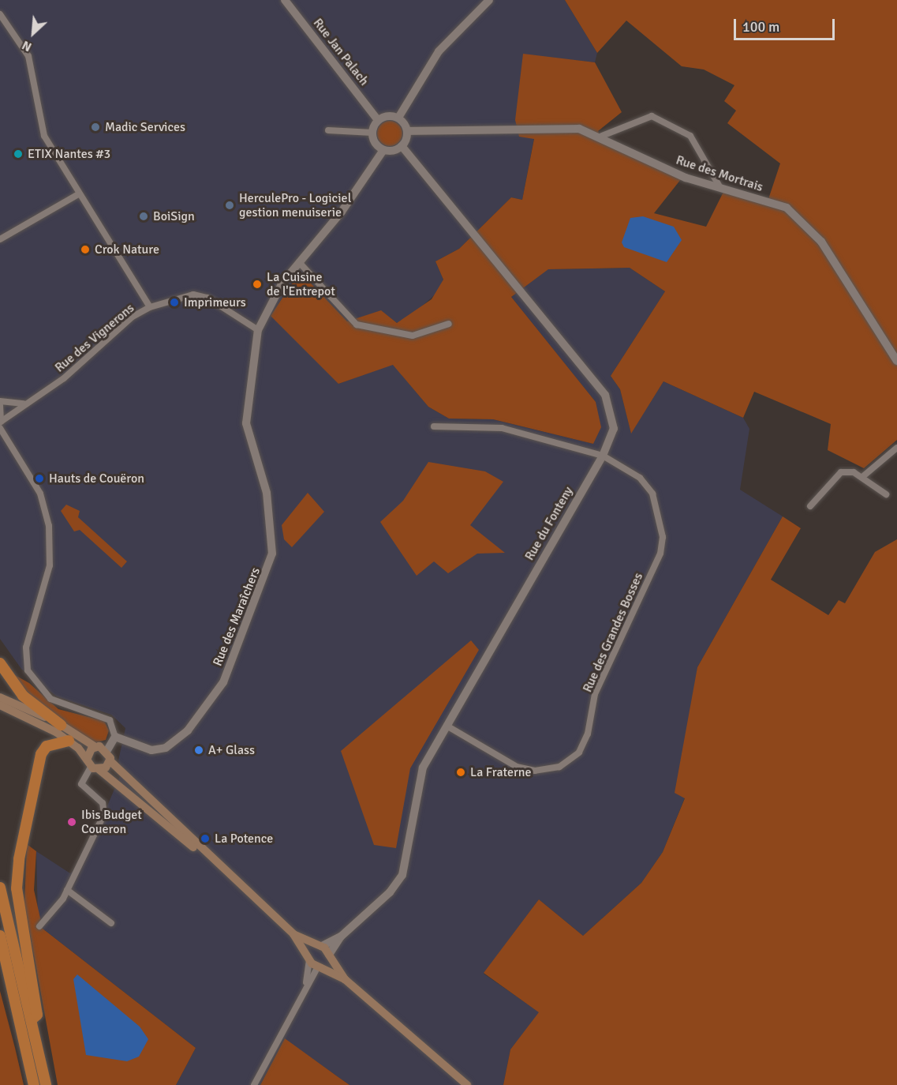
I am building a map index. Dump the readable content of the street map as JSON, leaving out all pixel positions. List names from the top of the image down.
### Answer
{
  "streets": {
    "street": [
      "Rue Jan Palach",
      "Rue des Mortrais",
      "Rue des Vignerons",
      "Rue du Fonteny",
      "Rue des Maraîchers",
      "Rue des Grandes Bosses"
    ]
  },
  "crossings": [
    ["Rue Jan Palach", "Rue des Mortrais"],
    ["Rue Jan Palach", "Rue du Fonteny"],
    ["Rue Jan Palach", "Rue des Maraîchers"],
    ["Rue des Mortrais", "Rue du Fonteny"],
    ["Rue des Mortrais", "Rue des Maraîchers"],
    ["Rue des Vignerons", "Rue des Maraîchers"],
    ["Rue du Fonteny", "Rue des Maraîchers"],
    ["Rue du Fonteny", "Rue des Grandes Bosses"]
  ],
  "places": [
    "Madic Services",
    "ETIX Nantes #3",
    "HerculePro - Logiciel gestion menuiserie",
    "BoiSign",
    "Crok Nature",
    "La Cuisine de l'Entrepot",
    "Imprimeurs",
    "Hauts de Couëron",
    "A+ Glass",
    "La Fraterne",
    "Ibis Budget Coueron",
    "La Potence"
  ],
  "scale_bar": "100 m",
  "north": "bottom left"
}
